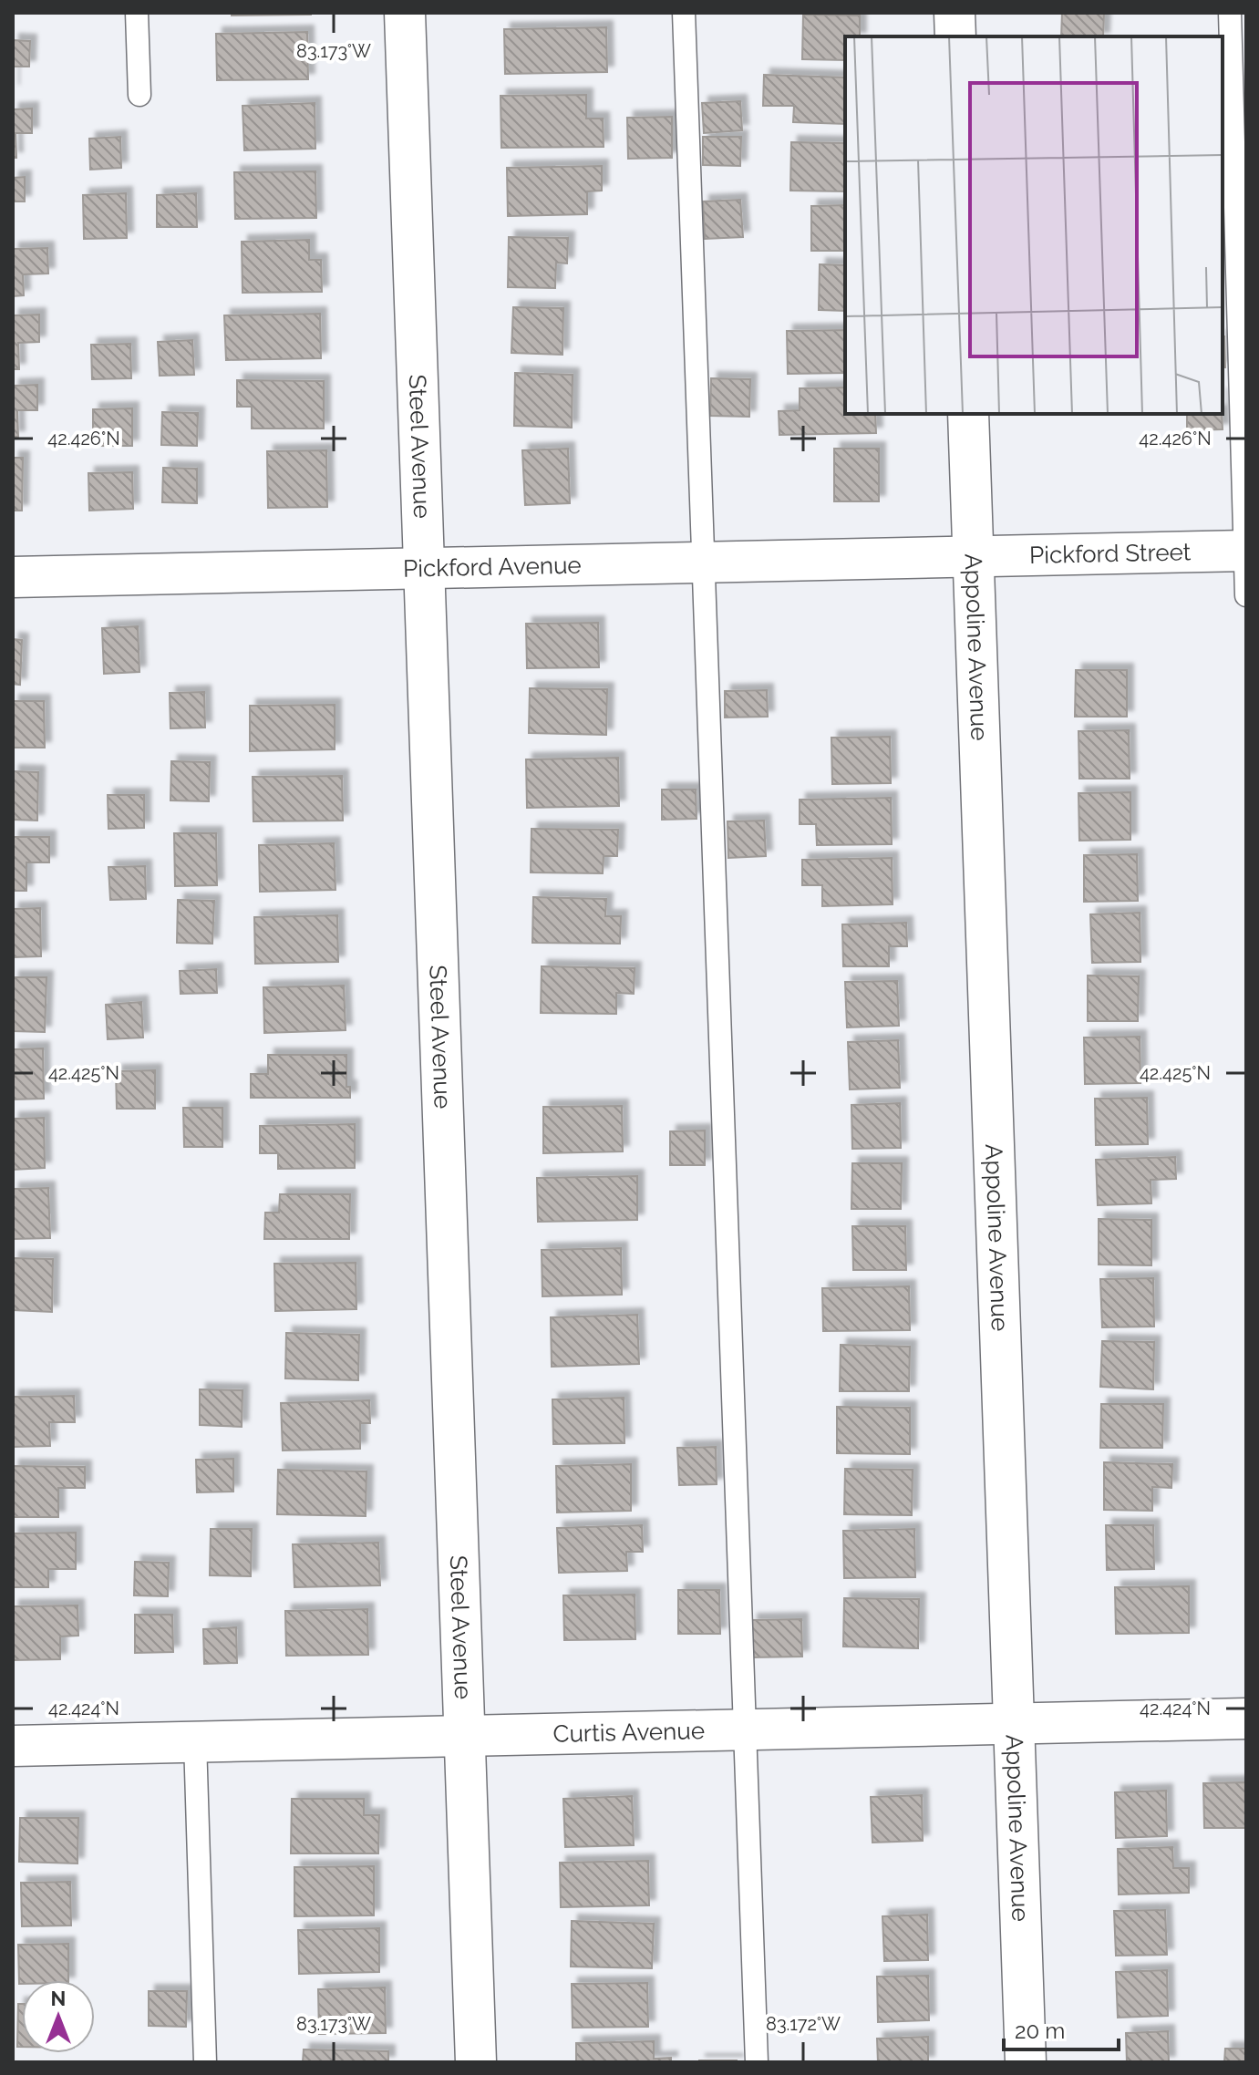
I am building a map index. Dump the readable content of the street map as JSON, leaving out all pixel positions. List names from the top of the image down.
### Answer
{
  "streets": {
    "street": [
      "Steel Avenue",
      "Pickford Street",
      "Pickford Avenue",
      "Appoline Avenue",
      "Curtis Avenue"
    ]
  },
  "crossings": [
    ["Steel Avenue", "Pickford Avenue"],
    ["Steel Avenue", "Curtis Avenue"],
    ["Pickford Street", "Pickford Avenue"],
    ["Pickford Street", "Appoline Avenue"],
    ["Pickford Avenue", "Appoline Avenue"],
    ["Appoline Avenue", "Curtis Avenue"]
  ],
  "scale_bar": "20 m",
  "north": "top",
  "coordinates": [
    "83.173°W",
    "42.426°N",
    "42.425°N",
    "42.424°N",
    "83.172°W"
  ]
}
